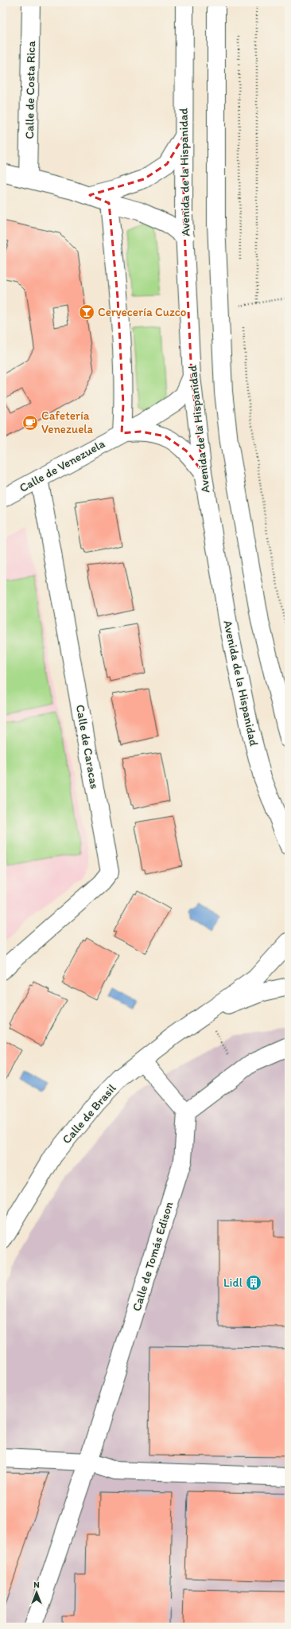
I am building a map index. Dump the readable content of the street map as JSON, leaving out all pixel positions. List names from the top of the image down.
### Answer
{
  "streets": {
    "street": [
      "Calle de Costa Rica",
      "Avenida de la Hispanidad",
      "Calle de Venezuela",
      "Calle de Caracas",
      "Calle de Brasil",
      "Calle de Tomás Edison"
    ]
  },
  "crossings": [
    ["Avenida de la Hispanidad", "Calle de Venezuela"],
    ["Calle de Venezuela", "Calle de Caracas"]
  ],
  "places": {
    "bar": ["Cervecería Cuzco"],
    "cafe": ["Cafetería Venezuela"],
    "building": ["Lidl"]
  },
  "north": "top"
}
